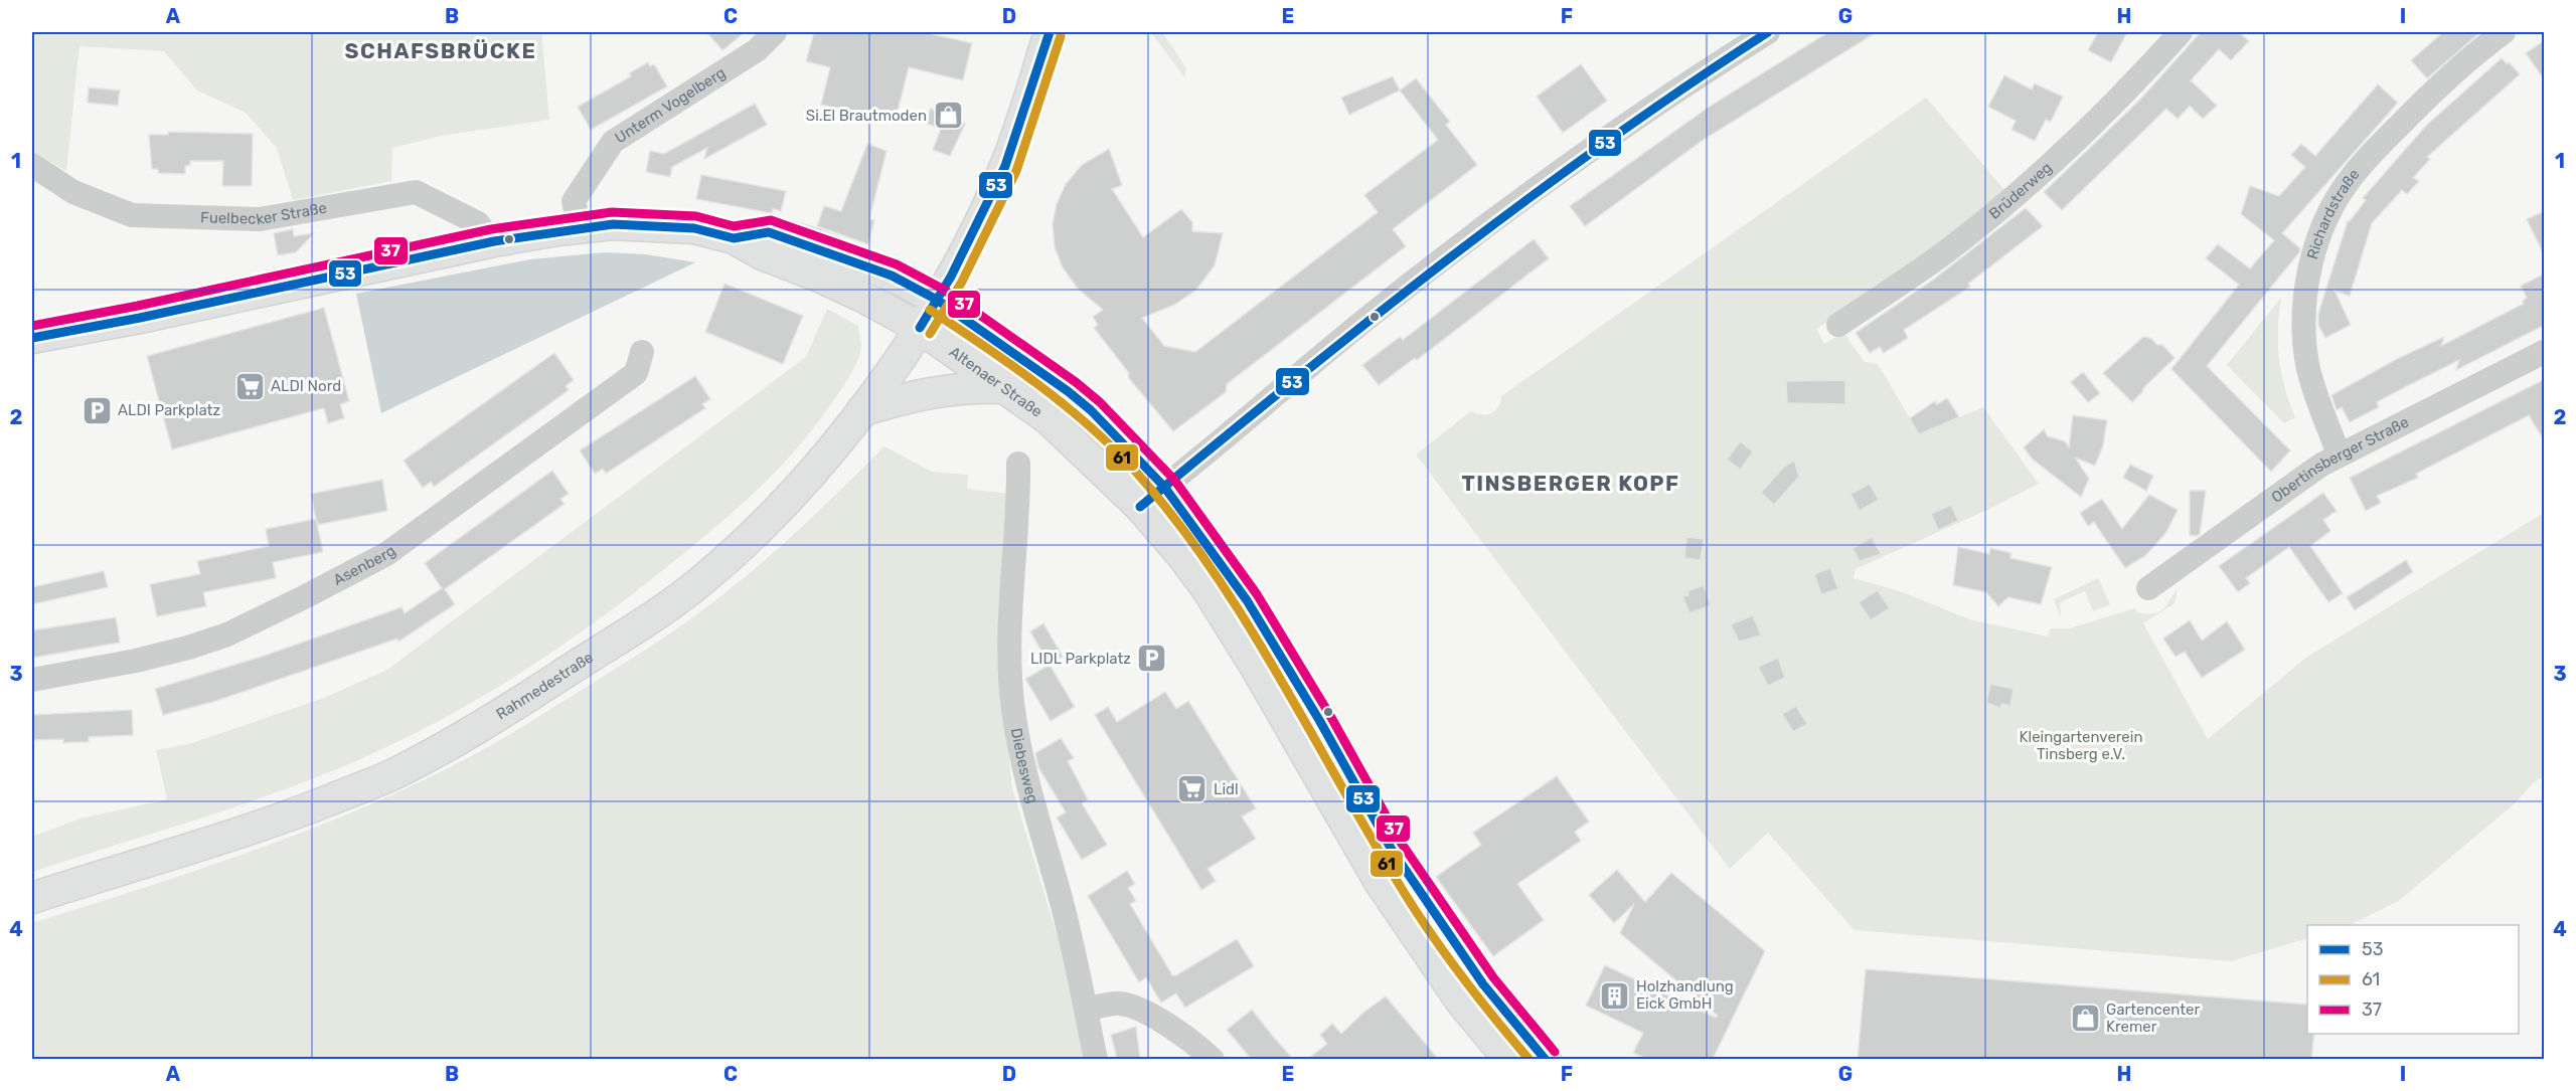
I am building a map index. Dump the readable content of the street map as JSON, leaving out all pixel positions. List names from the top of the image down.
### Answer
{
  "streets": {
    "main road": ["Altenaer Straße", "Rahmedestraße"],
    "street": [
      "Unterm Vogelberg",
      "Brüderweg",
      "Fuelbecker Straße",
      "Richardstraße",
      "Obertinsberger Straße",
      "Asenberg",
      "Diebesweg"
    ]
  },
  "crossings": [
    ["Unterm Vogelberg", "Altenaer Straße"],
    ["Fuelbecker Straße", "Altenaer Straße"],
    ["Richardstraße", "Obertinsberger Straße"],
    ["Altenaer Straße", "Rahmedestraße"]
  ],
  "districts": ["SCHAFSBRÜCKE", "TINSBERGER KOPF"],
  "parks": ["Kleingartenverein Tinsberg e.V."],
  "places": {
    "shop": ["Si.El Brautmoden", "Gartencenter Kremer"],
    "supermarket": ["ALDI Nord", "Lidl"],
    "parking": ["ALDI Parkplatz", "LIDL Parkplatz"],
    "building": ["Holzhandlung Eick GmbH"]
  },
  "lines": ["transit line 53", "transit line 61", "transit line 37"],
  "legend": ["53", "61", "37"],
  "grid": {
    "columns": [
      "A",
      "B",
      "C",
      "D",
      "E",
      "F",
      "G",
      "H",
      "I"
    ],
    "rows": [
      "1",
      "2",
      "3",
      "4"
    ]
  }
}
